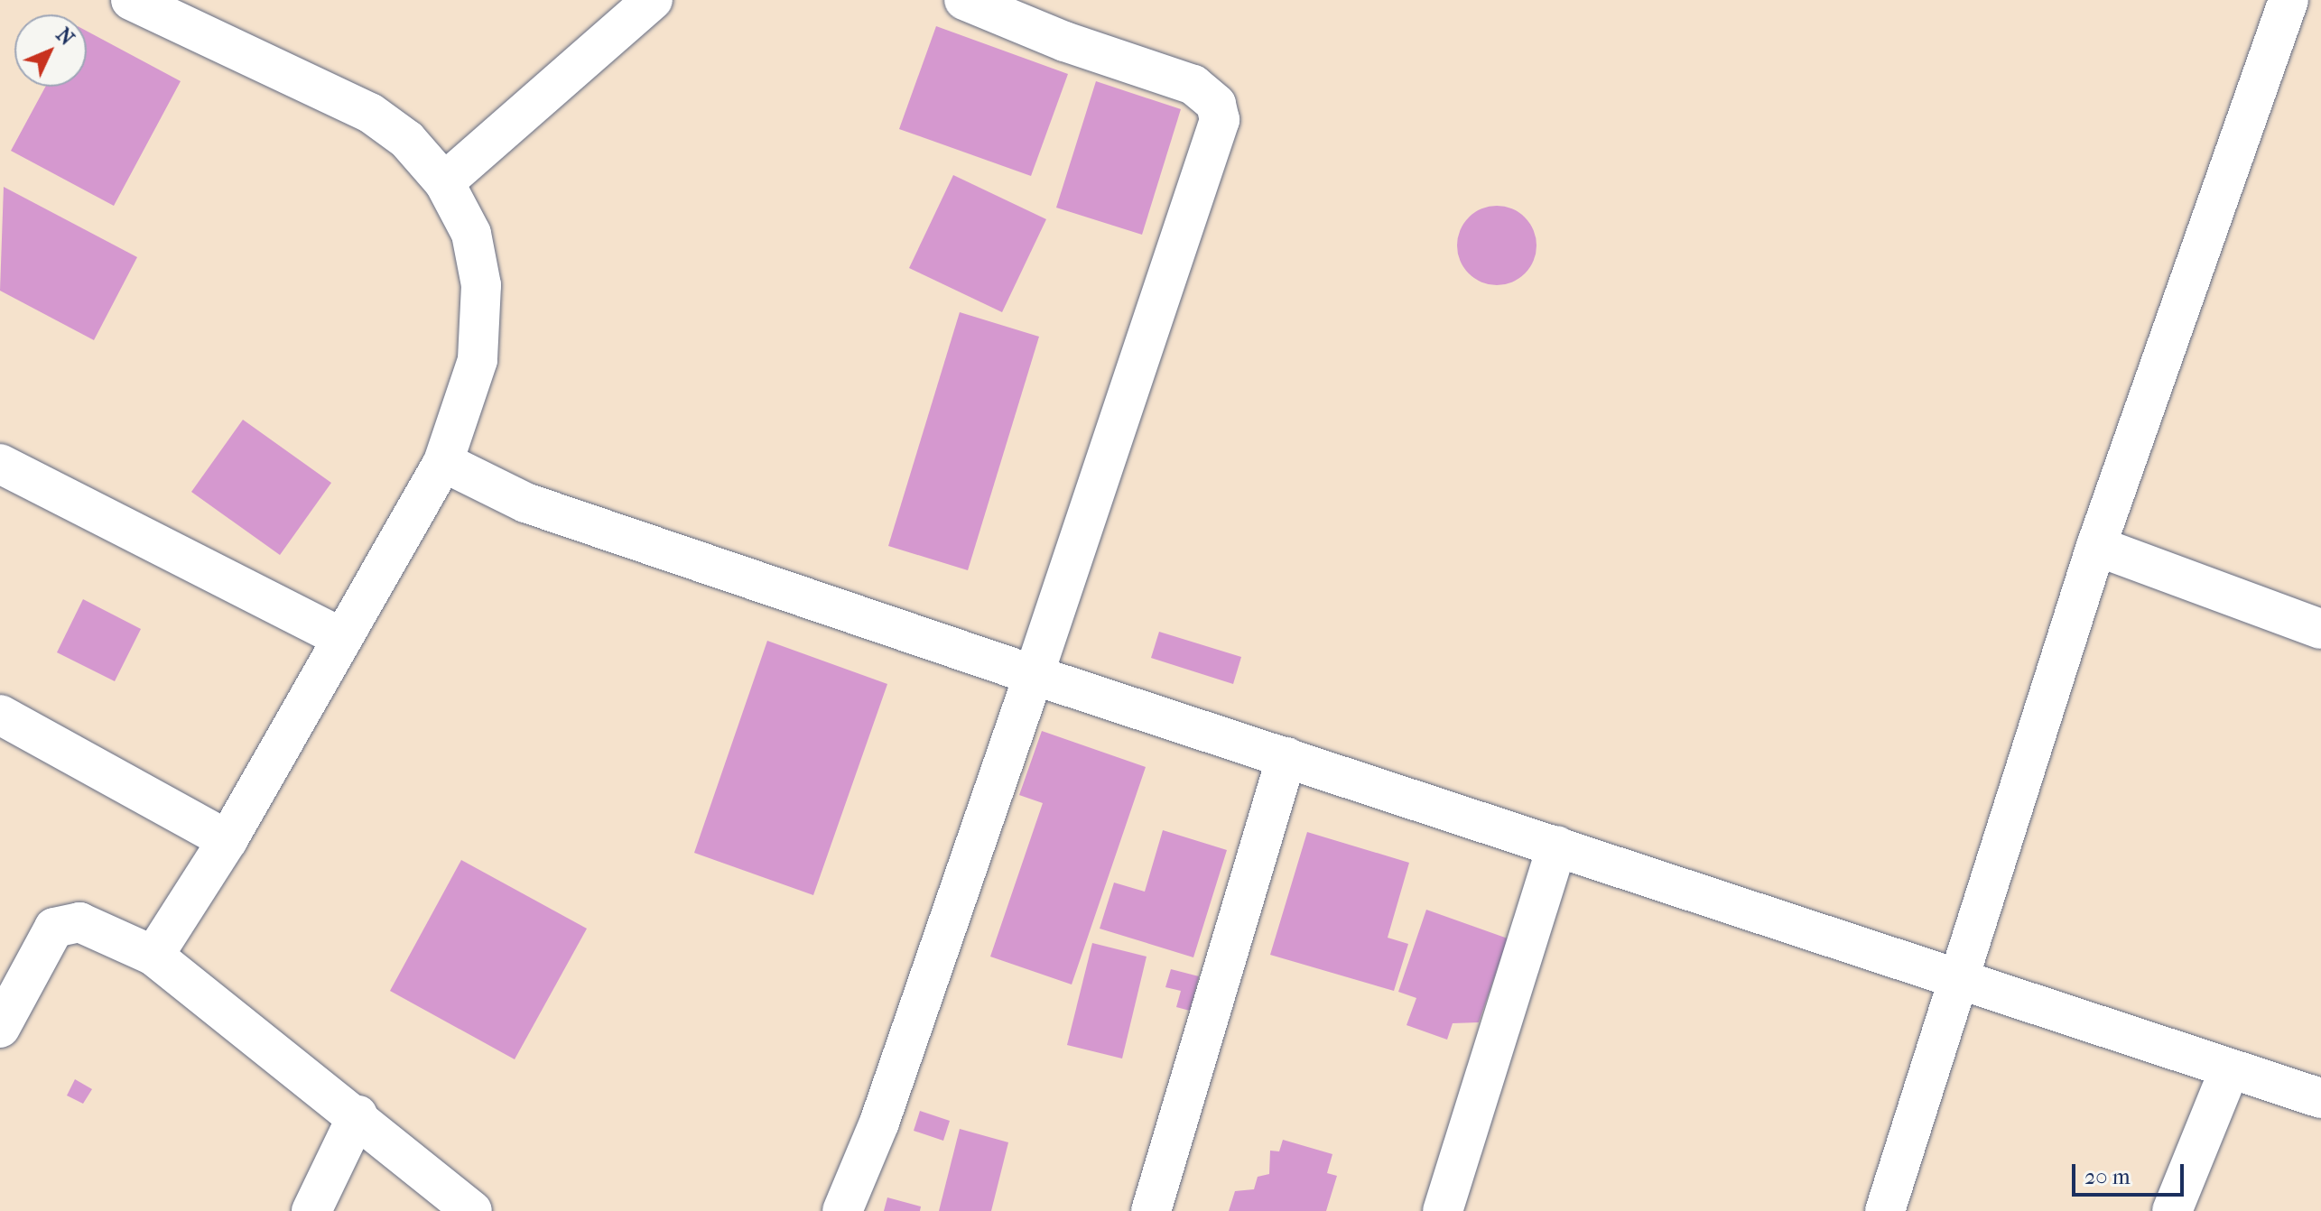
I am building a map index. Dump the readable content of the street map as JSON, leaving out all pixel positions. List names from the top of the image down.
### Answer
{
  "scale_bar": "20 m",
  "north": "top right"
}
